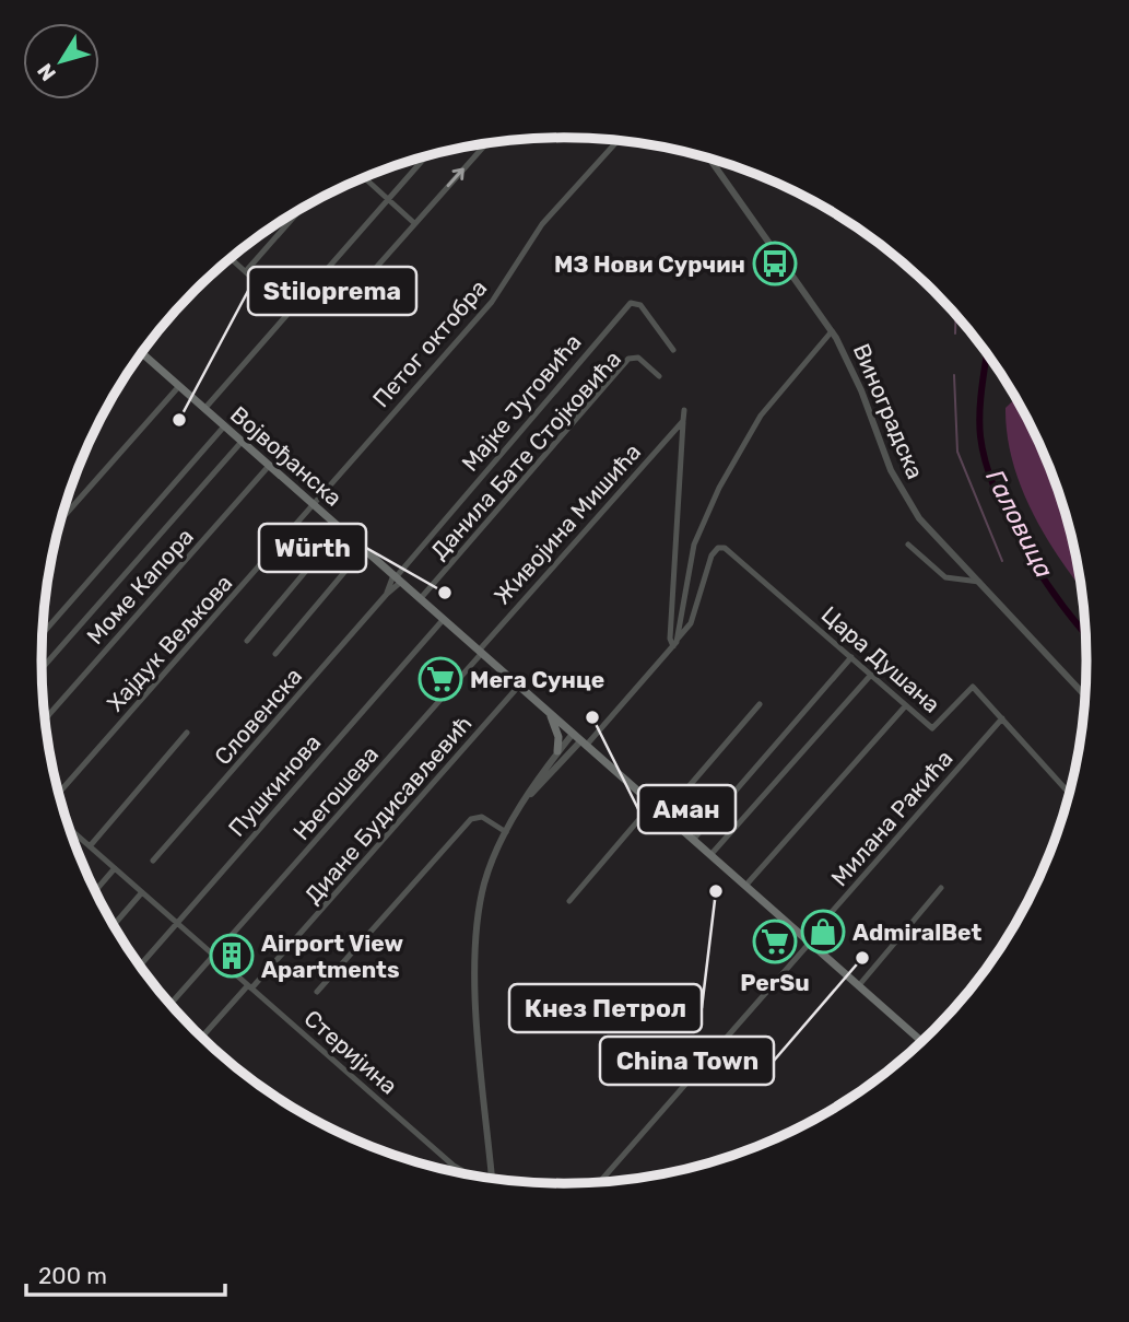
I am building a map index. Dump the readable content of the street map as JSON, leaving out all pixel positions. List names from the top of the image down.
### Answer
{
  "streets": {
    "main road": ["Војвођанска"],
    "street": [
      "Петог октобра",
      "Мајке Југовића",
      "Виноградска",
      "Данила Бате Стојковића",
      "Живојина Мишића",
      "Моме Капора",
      "Хајдук Вељкова",
      "Цара Душана",
      "Словенска",
      "Пушкинова",
      "Његошева",
      "Диане Будисављевић",
      "Милана Ракића",
      "Стеријина"
    ]
  },
  "crossings": [
    ["Петог октобра", "Војвођанска"],
    ["Петог октобра", "Хајдук Вељкова"],
    ["Мајке Југовића", "Војвођанска"],
    ["Мајке Југовића", "Словенска"],
    ["Данила Бате Стојковића", "Војвођанска"],
    ["Војвођанска", "Живојина Мишића"],
    ["Војвођанска", "Моме Капора"],
    ["Војвођанска", "Хајдук Вељкова"],
    ["Војвођанска", "Словенска"],
    ["Војвођанска", "Пушкинова"],
    ["Војвођанска", "Његошева"],
    ["Војвођанска", "Диане Будисављевић"],
    ["Војвођанска", "Милана Ракића"],
    ["Живојина Мишића", "Његошева"],
    ["Цара Душана", "Милана Ракића"],
    ["Пушкинова", "Стеријина"],
    ["Његошева", "Стеријина"],
    ["Диане Будисављевић", "Стеријина"]
  ],
  "water": ["Галовица"],
  "places": {
    "bus stop": ["МЗ Нови Сурчин"],
    "other": [
      "Stiloprema",
      "Würth",
      "Аман",
      "Кнез Петрол",
      "China Town"
    ],
    "supermarket": ["Мега Сунце", "PerSu"],
    "shop": ["AdmiralBet"],
    "building": ["Airport View Apartments"]
  },
  "scale_bar": "200 m",
  "north": "bottom left"
}
